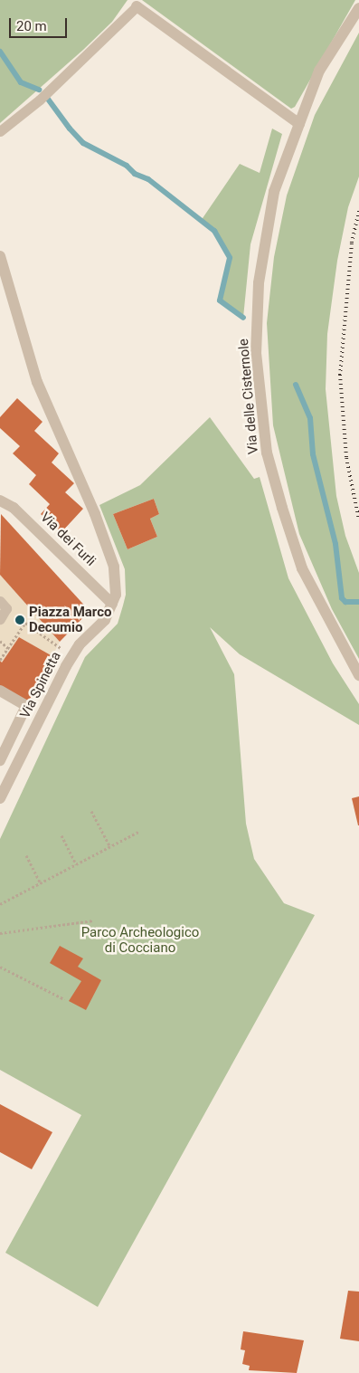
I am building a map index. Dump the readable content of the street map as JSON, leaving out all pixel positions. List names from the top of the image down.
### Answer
{
  "streets": {
    "street": ["Via delle Cisternole", "Via dei Furli", "Via Spinetta"]
  },
  "crossings": [
    ["Via dei Furli", "Via Spinetta"]
  ],
  "parks": ["Parco Archeologico di Cocciano"],
  "places": ["Piazza Marco Decumio"],
  "scale_bar": "20 m"
}
